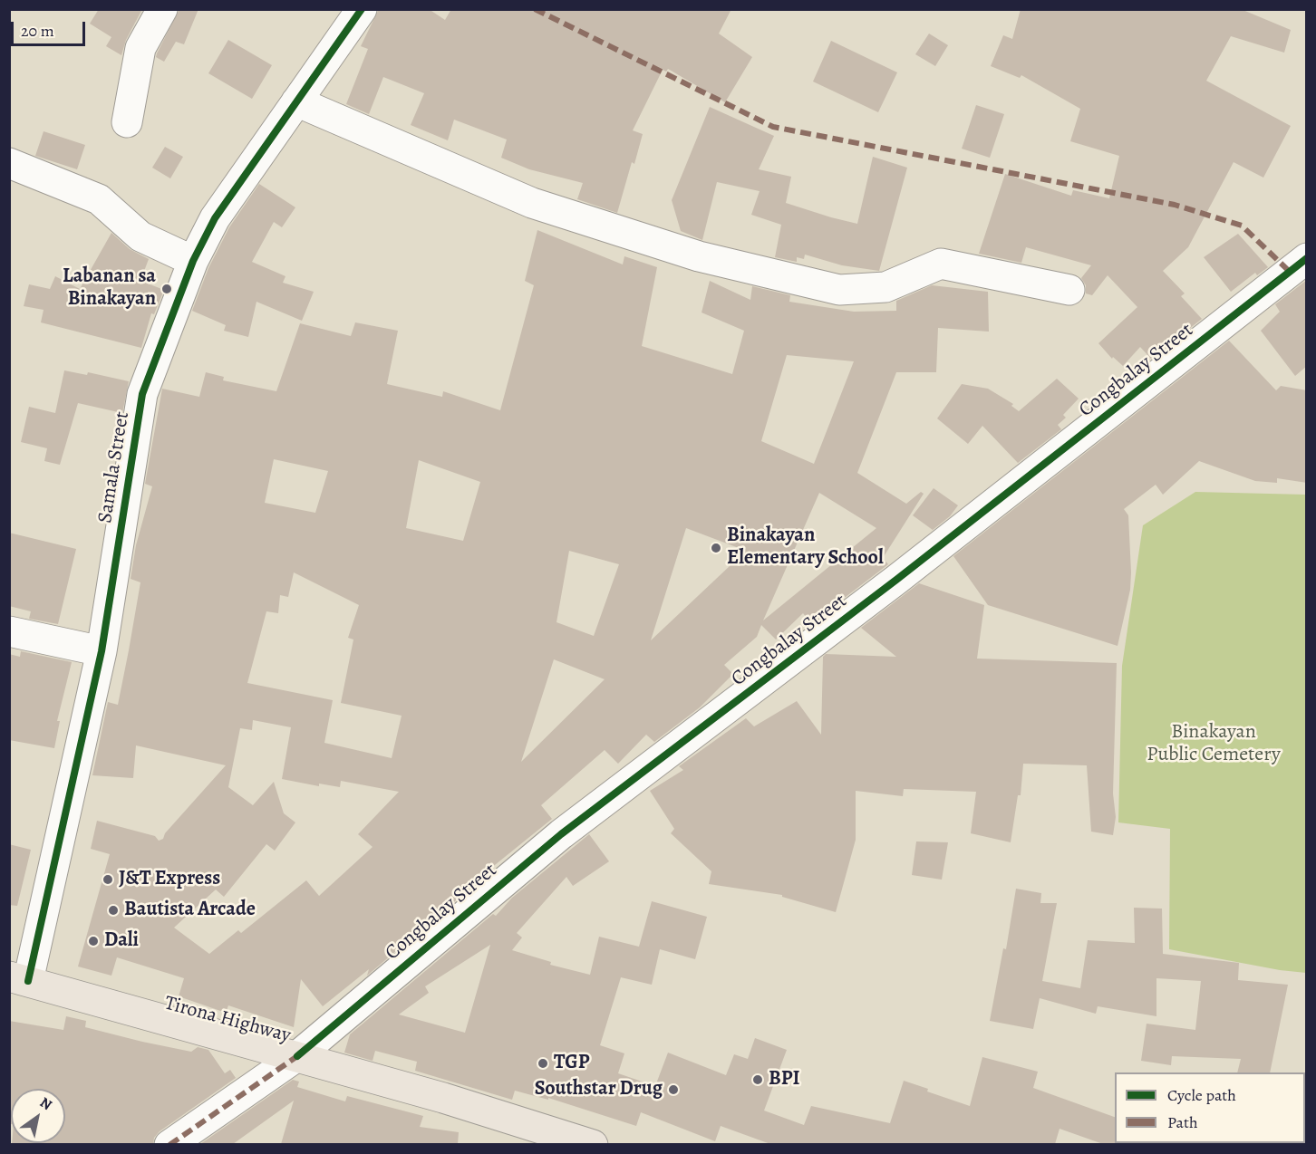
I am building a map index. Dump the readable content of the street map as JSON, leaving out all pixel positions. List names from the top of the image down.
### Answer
{
  "streets": {
    "main road": ["Tirona Highway"],
    "street": ["Congbalay Street", "Samala Street"]
  },
  "crossings": [
    ["Congbalay Street", "Tirona Highway"],
    ["Samala Street", "Tirona Highway"]
  ],
  "parks": ["Binakayan Public Cemetery"],
  "places": [
    "Labanan sa Binakayan",
    "Binakayan Elementary School",
    "J&T Express",
    "Bautista Arcade",
    "Dali",
    "TGP",
    "BPI",
    "Southstar Drug"
  ],
  "legend": ["Cycle path", "Path"],
  "scale_bar": "20 m",
  "north": "top right"
}
